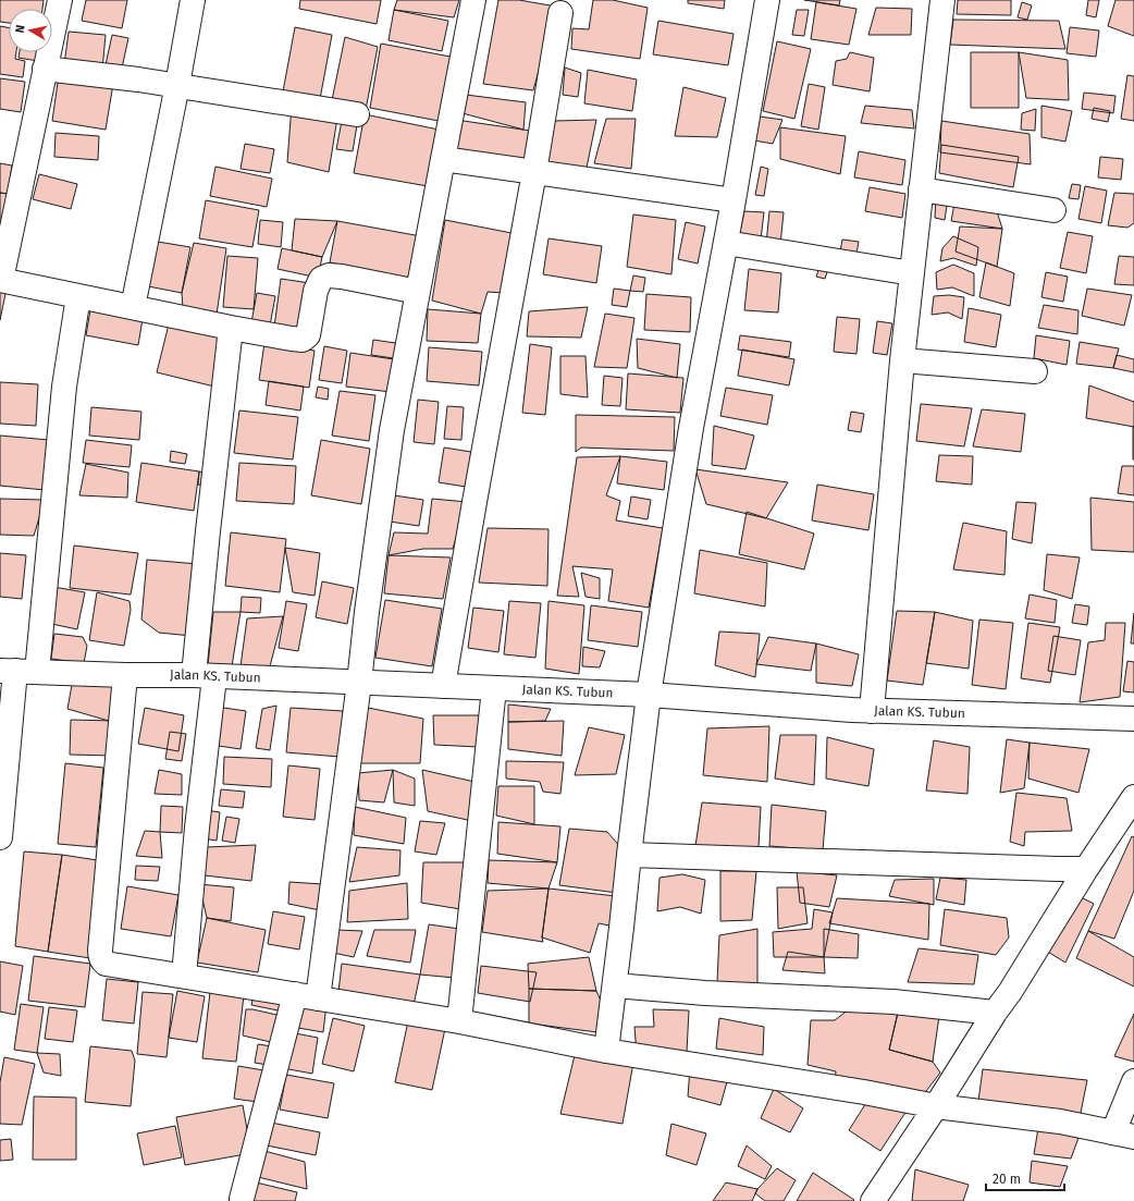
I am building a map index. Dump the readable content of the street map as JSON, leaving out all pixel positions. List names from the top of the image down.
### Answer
{
  "streets": {
    "street": ["Jalan KS. Tubun"]
  },
  "scale_bar": "20 m",
  "north": "left"
}
